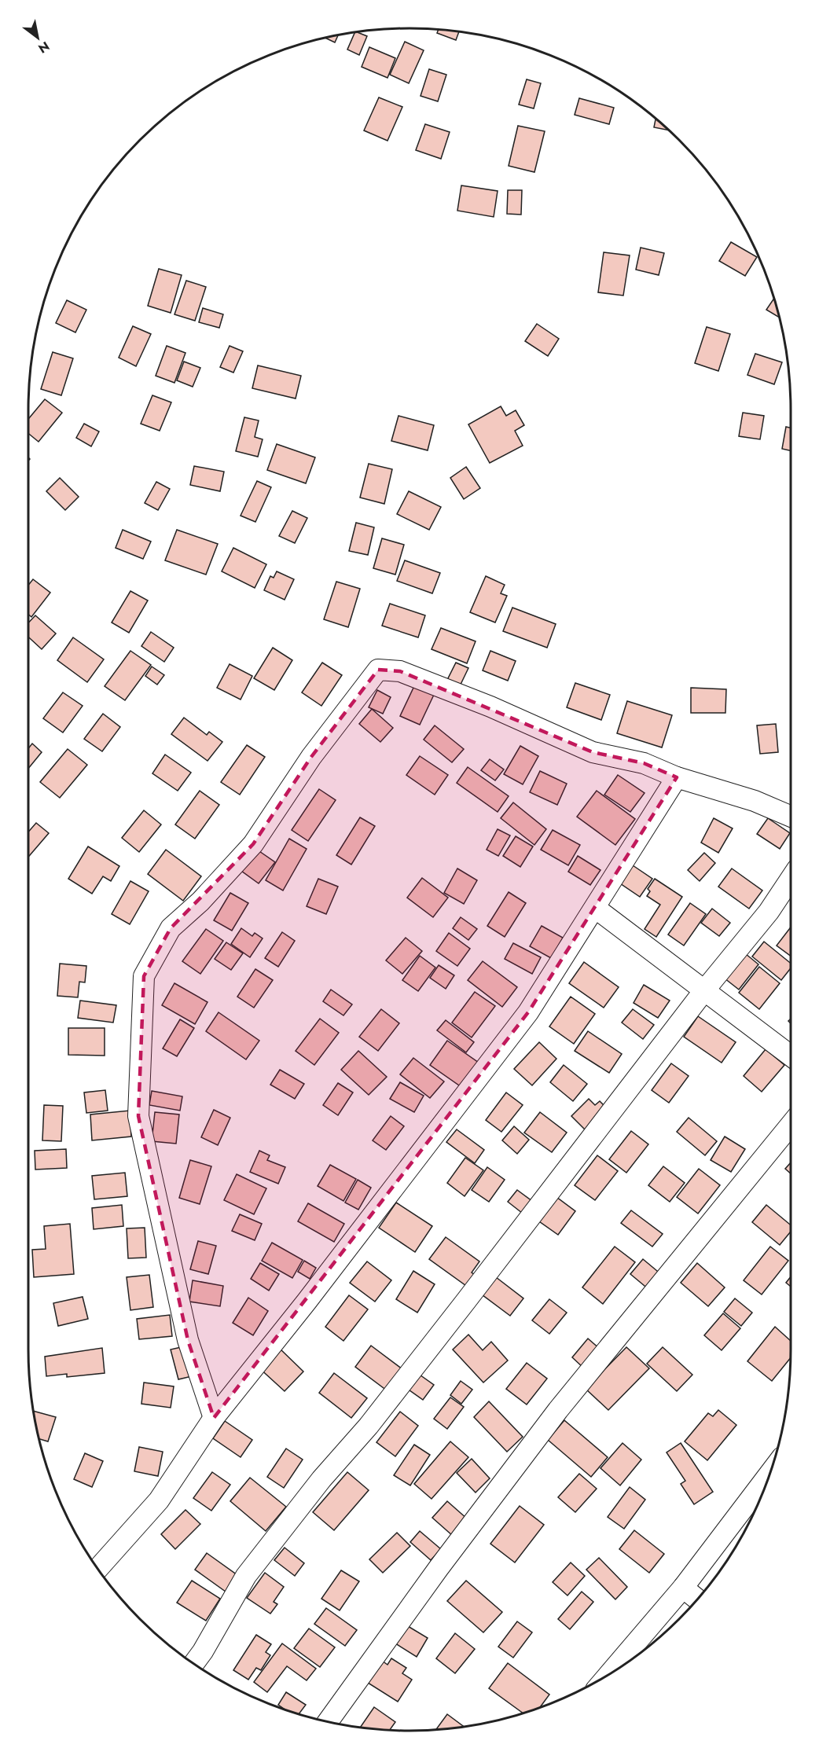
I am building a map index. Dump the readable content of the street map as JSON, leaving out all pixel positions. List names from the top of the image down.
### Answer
{
  "north": "bottom right"
}
